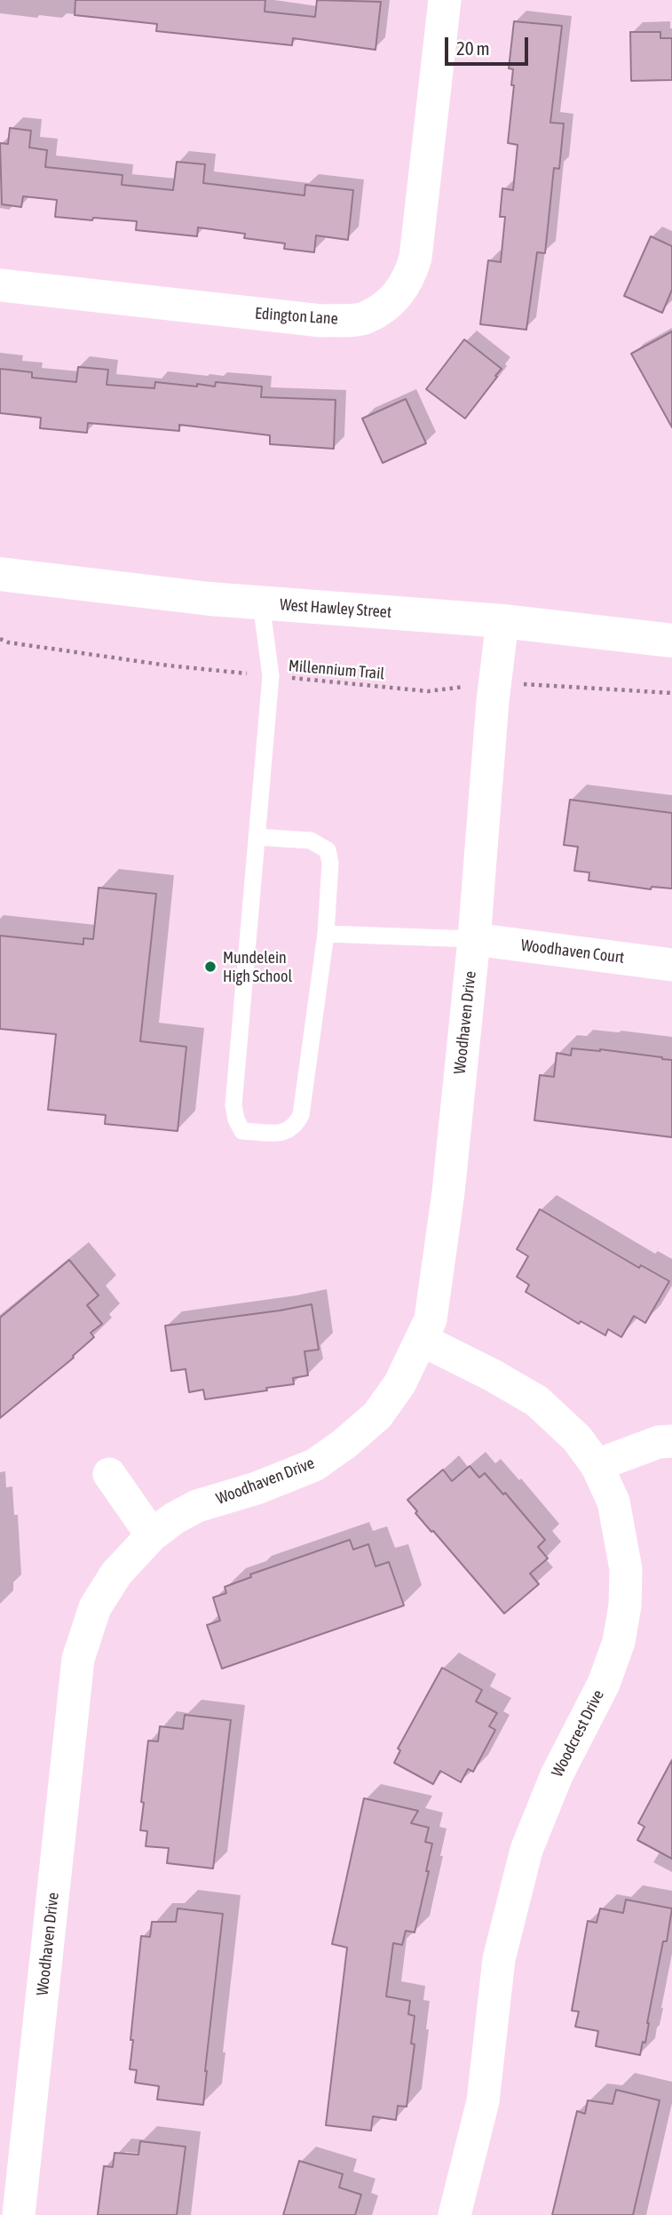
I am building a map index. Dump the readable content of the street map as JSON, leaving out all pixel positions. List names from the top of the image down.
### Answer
{
  "streets": {
    "street": [
      "Edington Lane",
      "West Hawley Street",
      "Woodhaven Court",
      "Woodhaven Drive",
      "Woodcrest Drive"
    ],
    "path": ["Millennium Trail"]
  },
  "crossings": [
    ["West Hawley Street", "Woodhaven Drive"],
    ["Millennium Trail", "Woodhaven Drive"],
    ["Woodhaven Court", "Woodhaven Drive"],
    ["Woodhaven Drive", "Woodcrest Drive"]
  ],
  "places": ["Mundelein High School"],
  "scale_bar": "20 m"
}
